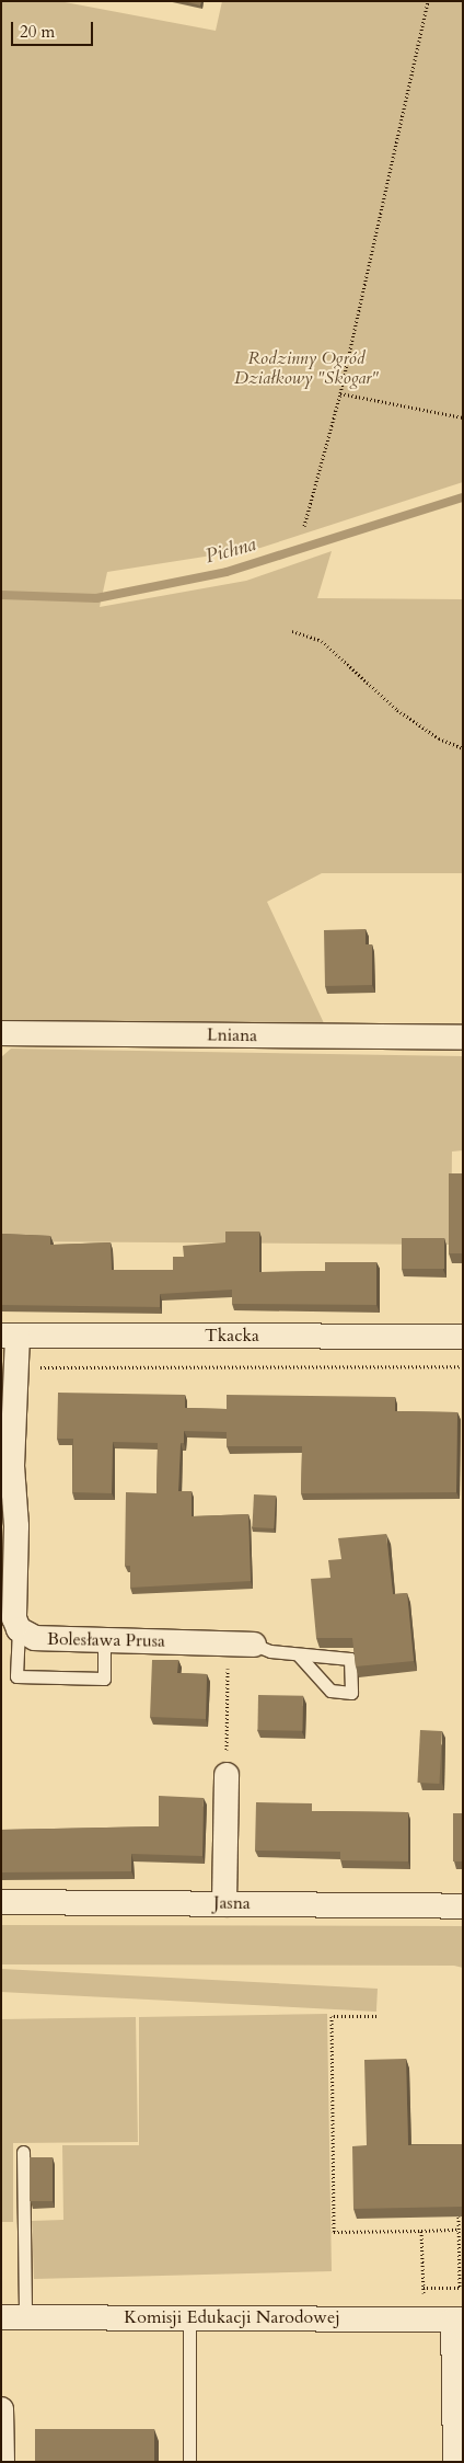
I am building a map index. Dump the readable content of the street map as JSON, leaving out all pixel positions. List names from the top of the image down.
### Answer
{
  "streets": {
    "street": [
      "Lniana",
      "Tkacka",
      "Bolesława Prusa",
      "Jasna",
      "Komisji Edukacji Narodowej"
    ]
  },
  "water": ["Pichna"],
  "parks": ["Rodzinny Ogród Działkowy \"Skogar\""],
  "scale_bar": "20 m"
}
